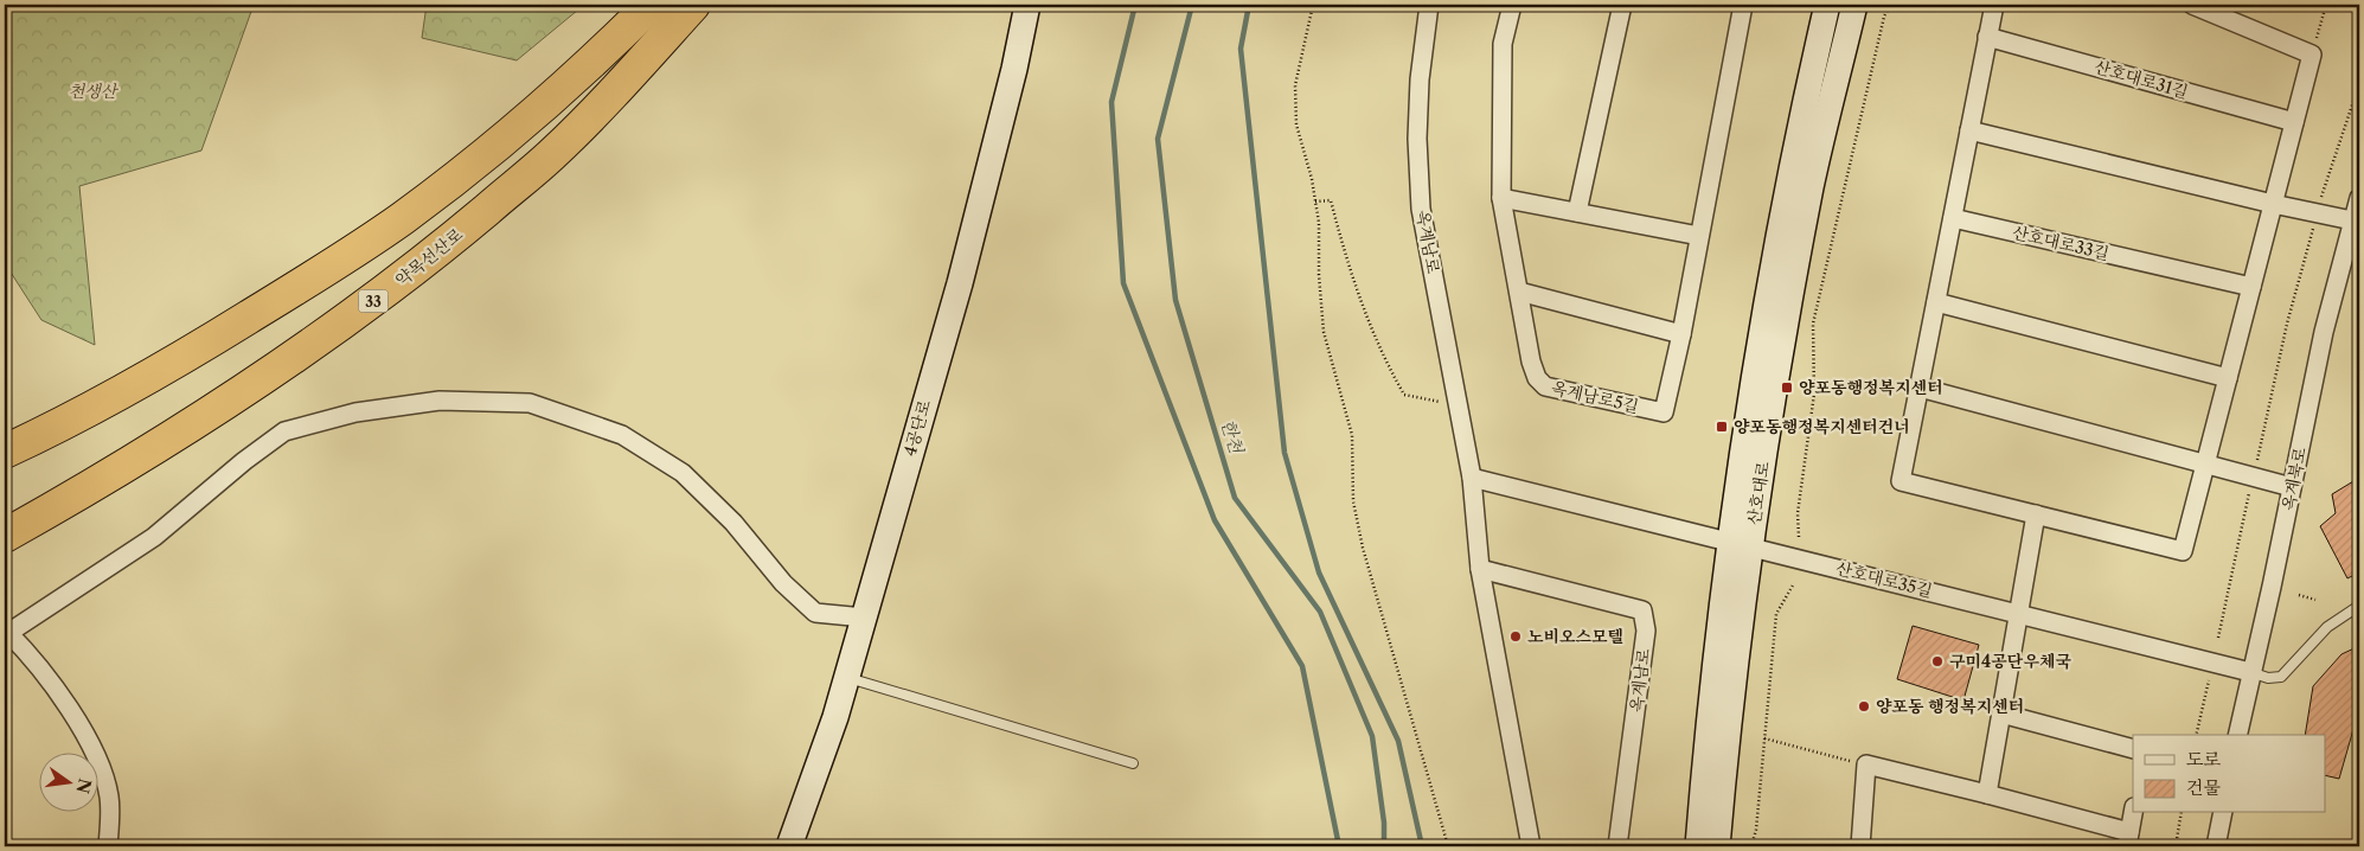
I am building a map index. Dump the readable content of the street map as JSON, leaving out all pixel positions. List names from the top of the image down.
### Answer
{
  "streets": {
    "highway": ["약목선산로", "33"],
    "street": [
      "산호대로31길",
      "옥계남로",
      "산호대로33길",
      "옥계남로5길",
      "4공단로",
      "옥계북로",
      "산호대로",
      "산호대로35길"
    ]
  },
  "crossings": [
    ["옥계북로", "산호대로35길"],
    ["산호대로", "산호대로35길"]
  ],
  "water": ["한천"],
  "parks": ["천생산"],
  "places": {
    "transit": ["양포동행정복지센터", "양포동행정복지센터건너"],
    "other": ["노비오스모텔", "구미4공단우체국", "양포동 행정복지센터"]
  },
  "legend": ["도로", "건물"],
  "north": "right"
}
